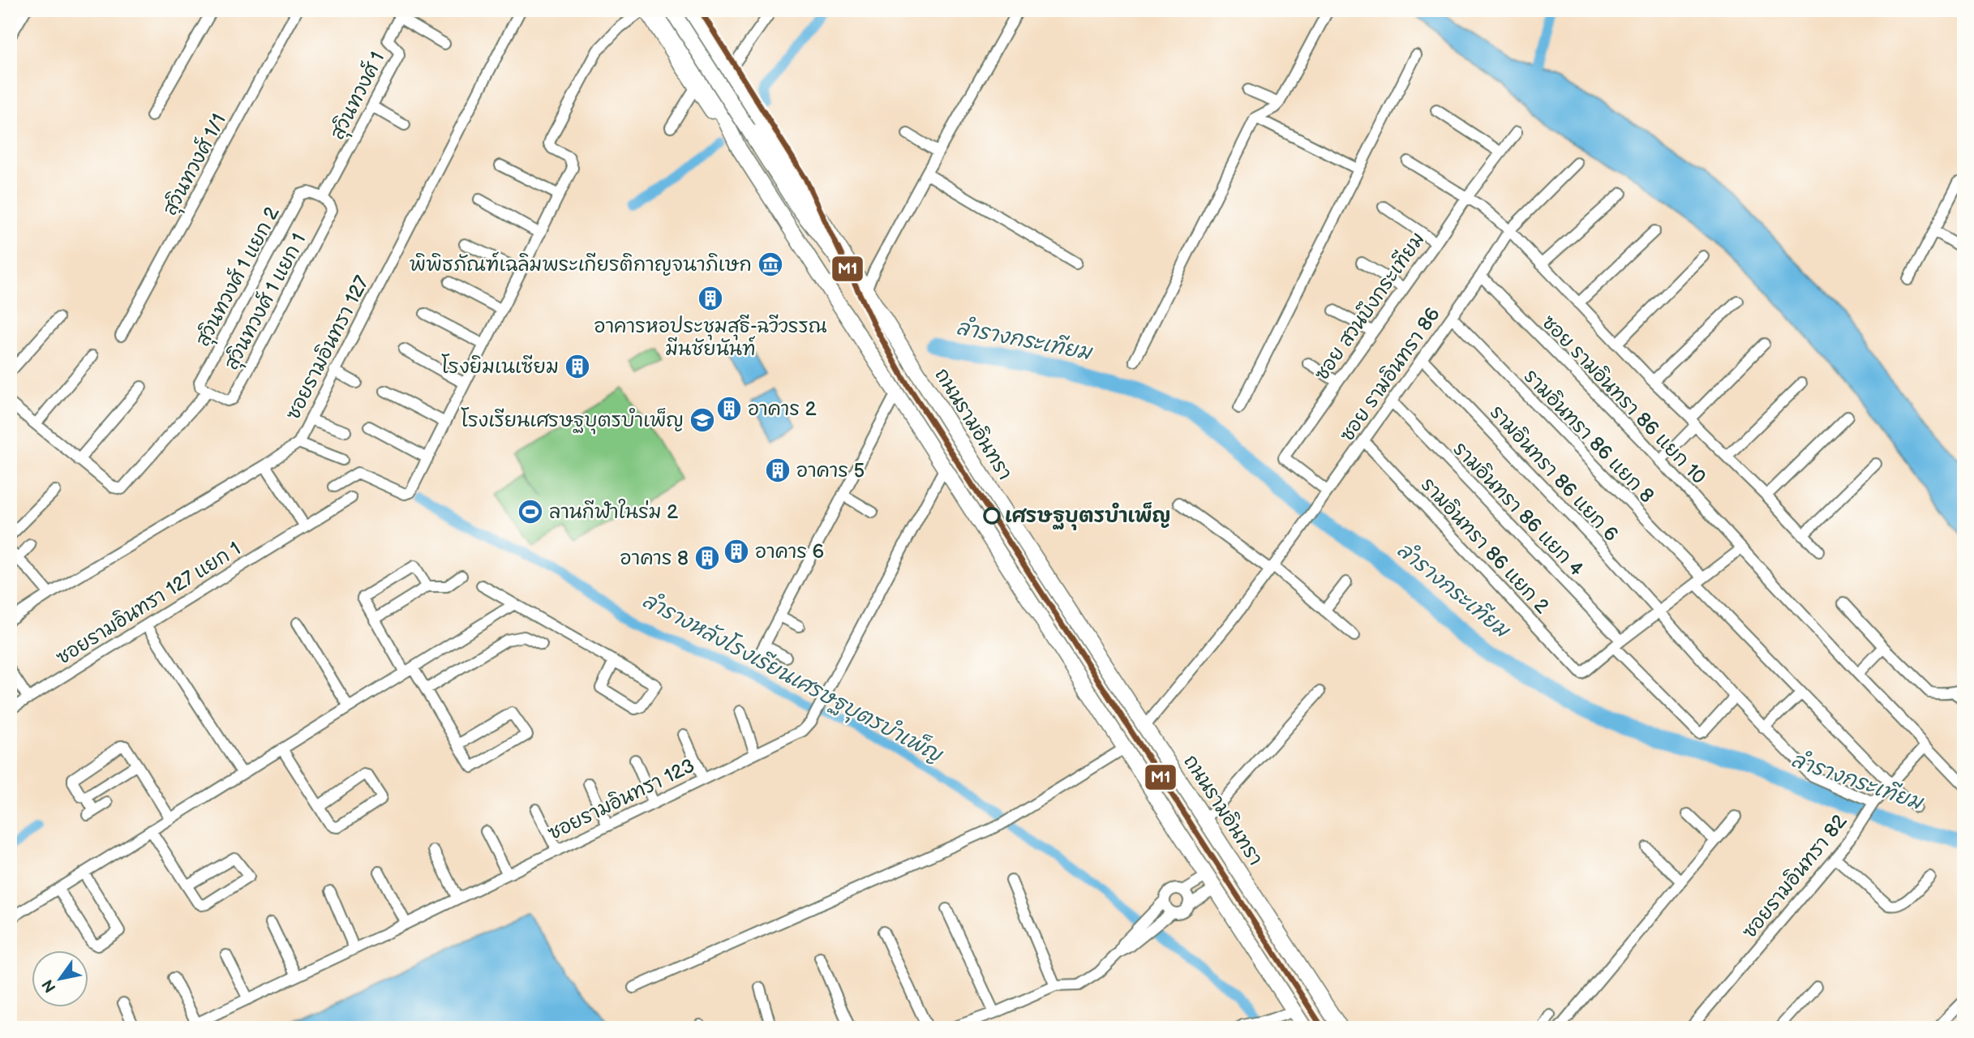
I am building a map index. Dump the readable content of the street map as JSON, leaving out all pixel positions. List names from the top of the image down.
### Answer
{
  "streets": {
    "highway": ["ถนนรามอินทรา"],
    "street": [
      "สุวินทวงศ์ 1",
      "สุวินทวงศ์ 1/1",
      "สุวินทวงศ์ 1 แยก 2",
      "สุวินทวงศ์ 1 แยก 1",
      "ซอย สวนบึงกระเทียม",
      "ซอยรามอินทรา 127",
      "ซอย รามอินทรา 86",
      "ซอย รามอินทรา 86 แยก 10",
      "รามอินทรา 86 แยก 8",
      "รามอินทรา 86 แยก 6",
      "รามอินทรา 86 แยก 4",
      "รามอินทรา 86 แยก 2",
      "ซอยรามอินทรา 127 แยก 1",
      "ซอยรามอินทรา 123",
      "ซอยรามอินทรา 82"
    ]
  },
  "crossings": [
    ["สุวินทวงศ์ 1", "สุวินทวงศ์ 1 แยก 2"],
    ["สุวินทวงศ์ 1", "สุวินทวงศ์ 1 แยก 1"],
    ["สุวินทวงศ์ 1 แยก 2", "สุวินทวงศ์ 1 แยก 1"],
    ["ซอย สวนบึงกระเทียม", "ซอย รามอินทรา 86"],
    ["ซอย รามอินทรา 86", "ซอย รามอินทรา 86 แยก 10"],
    ["ซอย รามอินทรา 86", "ถนนรามอินทรา"],
    ["ซอย รามอินทรา 86", "รามอินทรา 86 แยก 8"],
    ["ซอย รามอินทรา 86", "รามอินทรา 86 แยก 6"],
    ["ซอย รามอินทรา 86", "รามอินทรา 86 แยก 4"],
    ["ซอย รามอินทรา 86", "รามอินทรา 86 แยก 2"],
    ["ซอย รามอินทรา 86 แยก 10", "ซอยรามอินทรา 82"],
    ["รามอินทรา 86 แยก 8", "ซอยรามอินทรา 82"],
    ["รามอินทรา 86 แยก 6", "รามอินทรา 86 แยก 4"],
    ["รามอินทรา 86 แยก 6", "ซอยรามอินทรา 82"],
    ["รามอินทรา 86 แยก 4", "รามอินทรา 86 แยก 2"]
  ],
  "water": ["ลำรางกระเทียม", "ลำรางหลังโรงเรียนเศรษฐบุตรบำเพ็ญ"],
  "places": {
    "museum": ["พิพิธภัณฑ์เฉลิมพระเกียรติกาญจนาภิเษก"],
    "building": [
      "อาคารหอประชุมสุธี-ฉวีวรรณ มีนชัยนันท์",
      "โรงยิมเนเซียม",
      "อาคาร 2",
      "อาคาร 5",
      "อาคาร 6",
      "อาคาร 8"
    ],
    "school or university": ["โรงเรียนเศรษฐบุตรบำเพ็ญ"],
    "sports": ["ลานกีฬาในร่ม 2"],
    "other": ["เศรษฐบุตรบำเพ็ญ"]
  },
  "lines": ["transit line M1"],
  "north": "bottom left"
}
